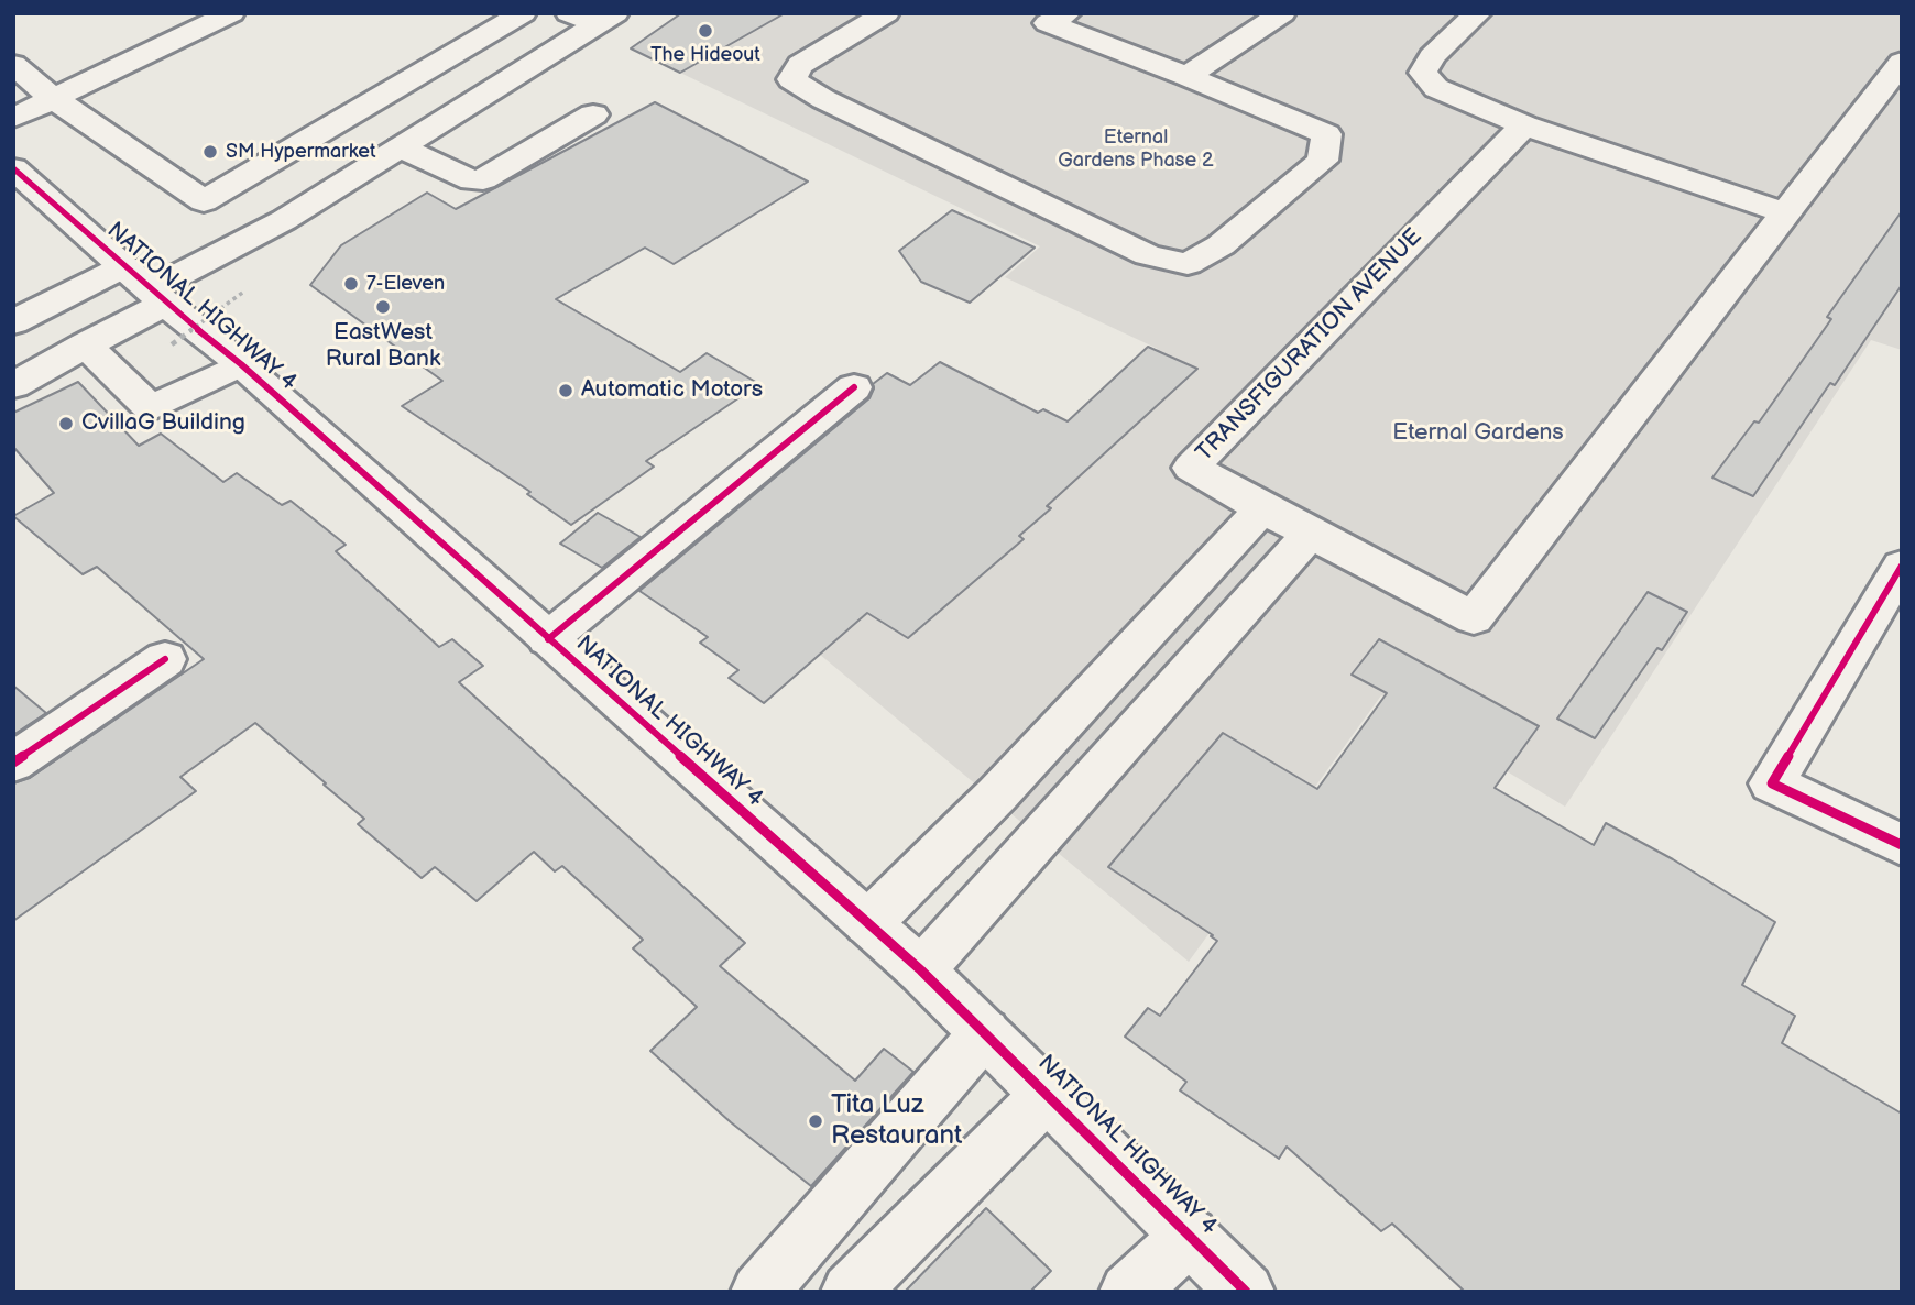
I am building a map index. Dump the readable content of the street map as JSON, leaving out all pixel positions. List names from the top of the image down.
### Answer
{
  "streets": {
    "main road": ["NATIONAL HIGHWAY 4", "TRANSFIGURATION AVENUE"]
  },
  "parks": ["Eternal Gardens Phase 2", "Eternal Gardens"],
  "places": [
    "The Hideout",
    "SM Hypermarket",
    "7-Eleven",
    "EastWest Rural Bank",
    "Automatic Motors",
    "CvillaG Building",
    "Tita Luz Restaurant"
  ]
}
